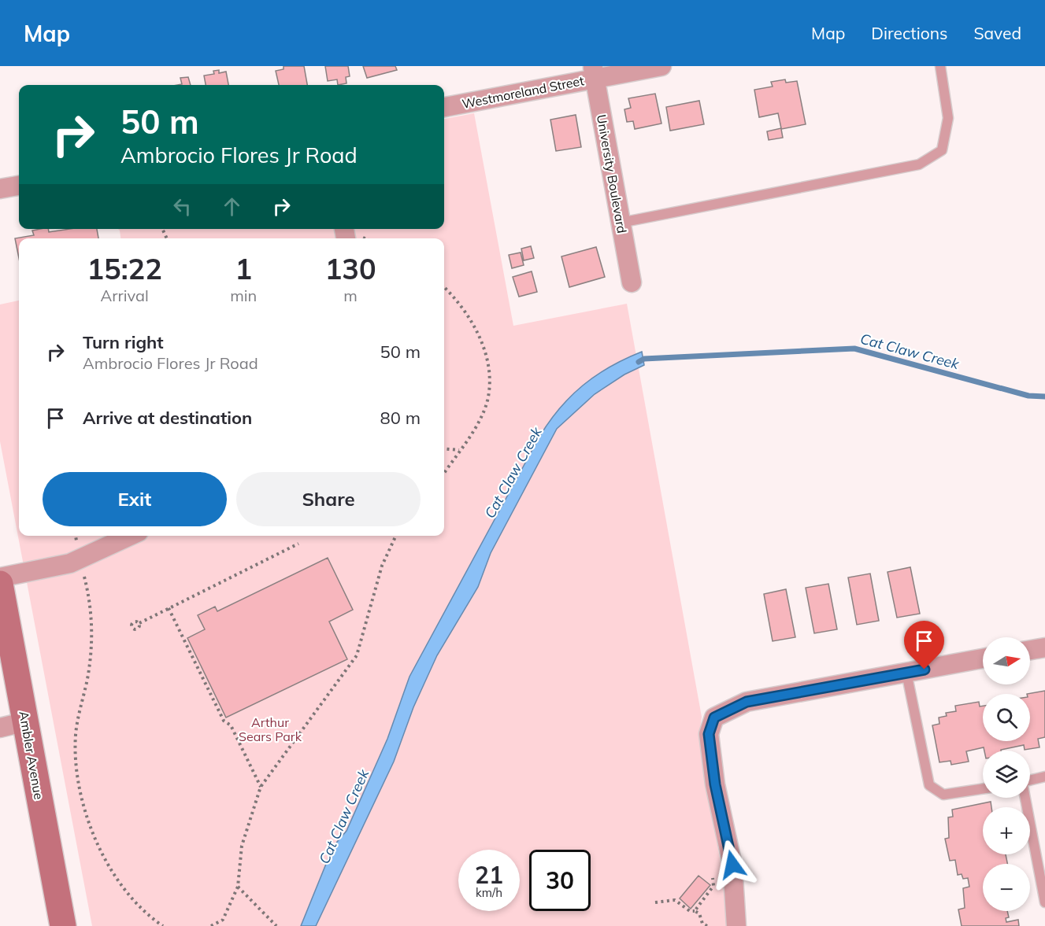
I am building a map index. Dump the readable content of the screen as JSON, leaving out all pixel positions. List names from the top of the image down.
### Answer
{
  "streets": {
    "main road": ["Ambler Avenue"],
    "street": ["Westmoreland Street", "University Boulevard"]
  },
  "crossings": [
    ["Westmoreland Street", "University Boulevard"]
  ],
  "water": ["Cat Claw Creek"],
  "parks": ["Arthur Sears Park"],
  "north": "right",
  "page": {
    "header": "Map",
    "nav": ["Map", "Directions", "Saved"],
    "turn": ["50 m", "Ambrocio Flores Jr Road"],
    "eta": [
      "15:22",
      "Arrival",
      "1",
      "min",
      "130",
      "m"
    ],
    "list": [
      {
        "name": "Turn right",
        "note": "Ambrocio Flores Jr Road",
        "value": "50 m"
      },
      {
        "name": "Arrive at destination",
        "value": "80 m"
      }
    ],
    "buttons": ["Exit", "Share"],
    "map_buttons": ["+", "−"],
    "speed": "21 km/h",
    "limit": "30"
  }
}
